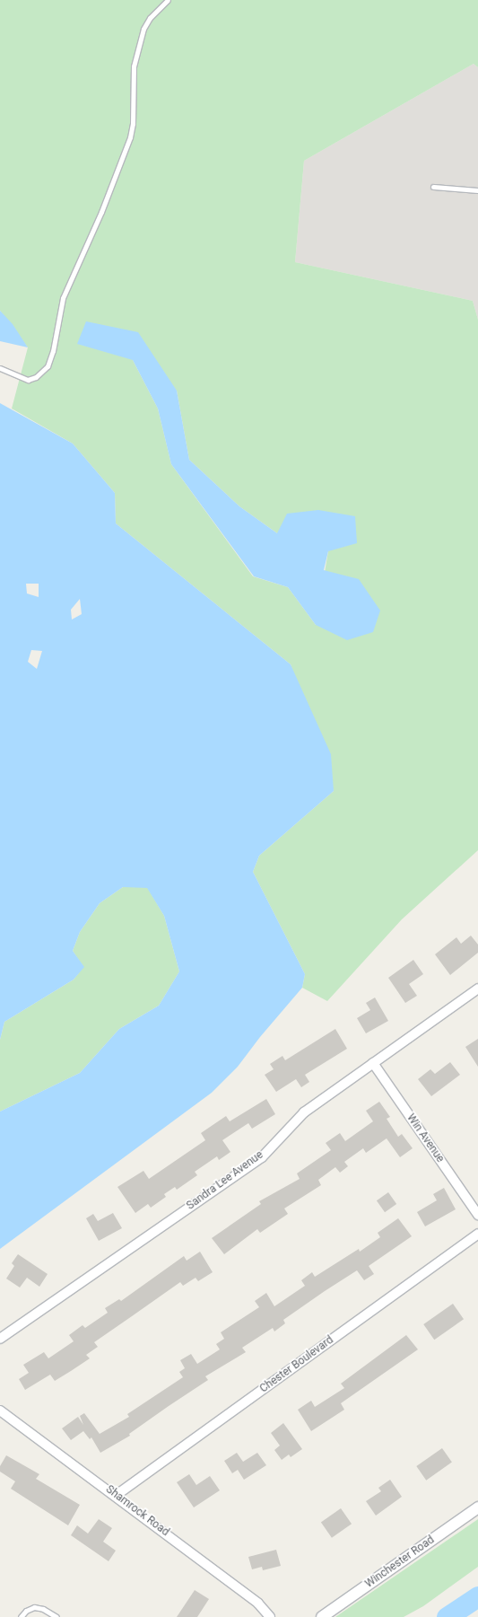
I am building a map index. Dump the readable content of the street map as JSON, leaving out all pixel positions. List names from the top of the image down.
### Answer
{
  "streets": {
    "street": [
      "Win Avenue",
      "Sandra Lee Avenue",
      "Chester Boulevard",
      "Shamrock Road",
      "Winchester Road"
    ]
  },
  "crossings": [
    ["Win Avenue", "Sandra Lee Avenue"],
    ["Chester Boulevard", "Shamrock Road"]
  ]
}
